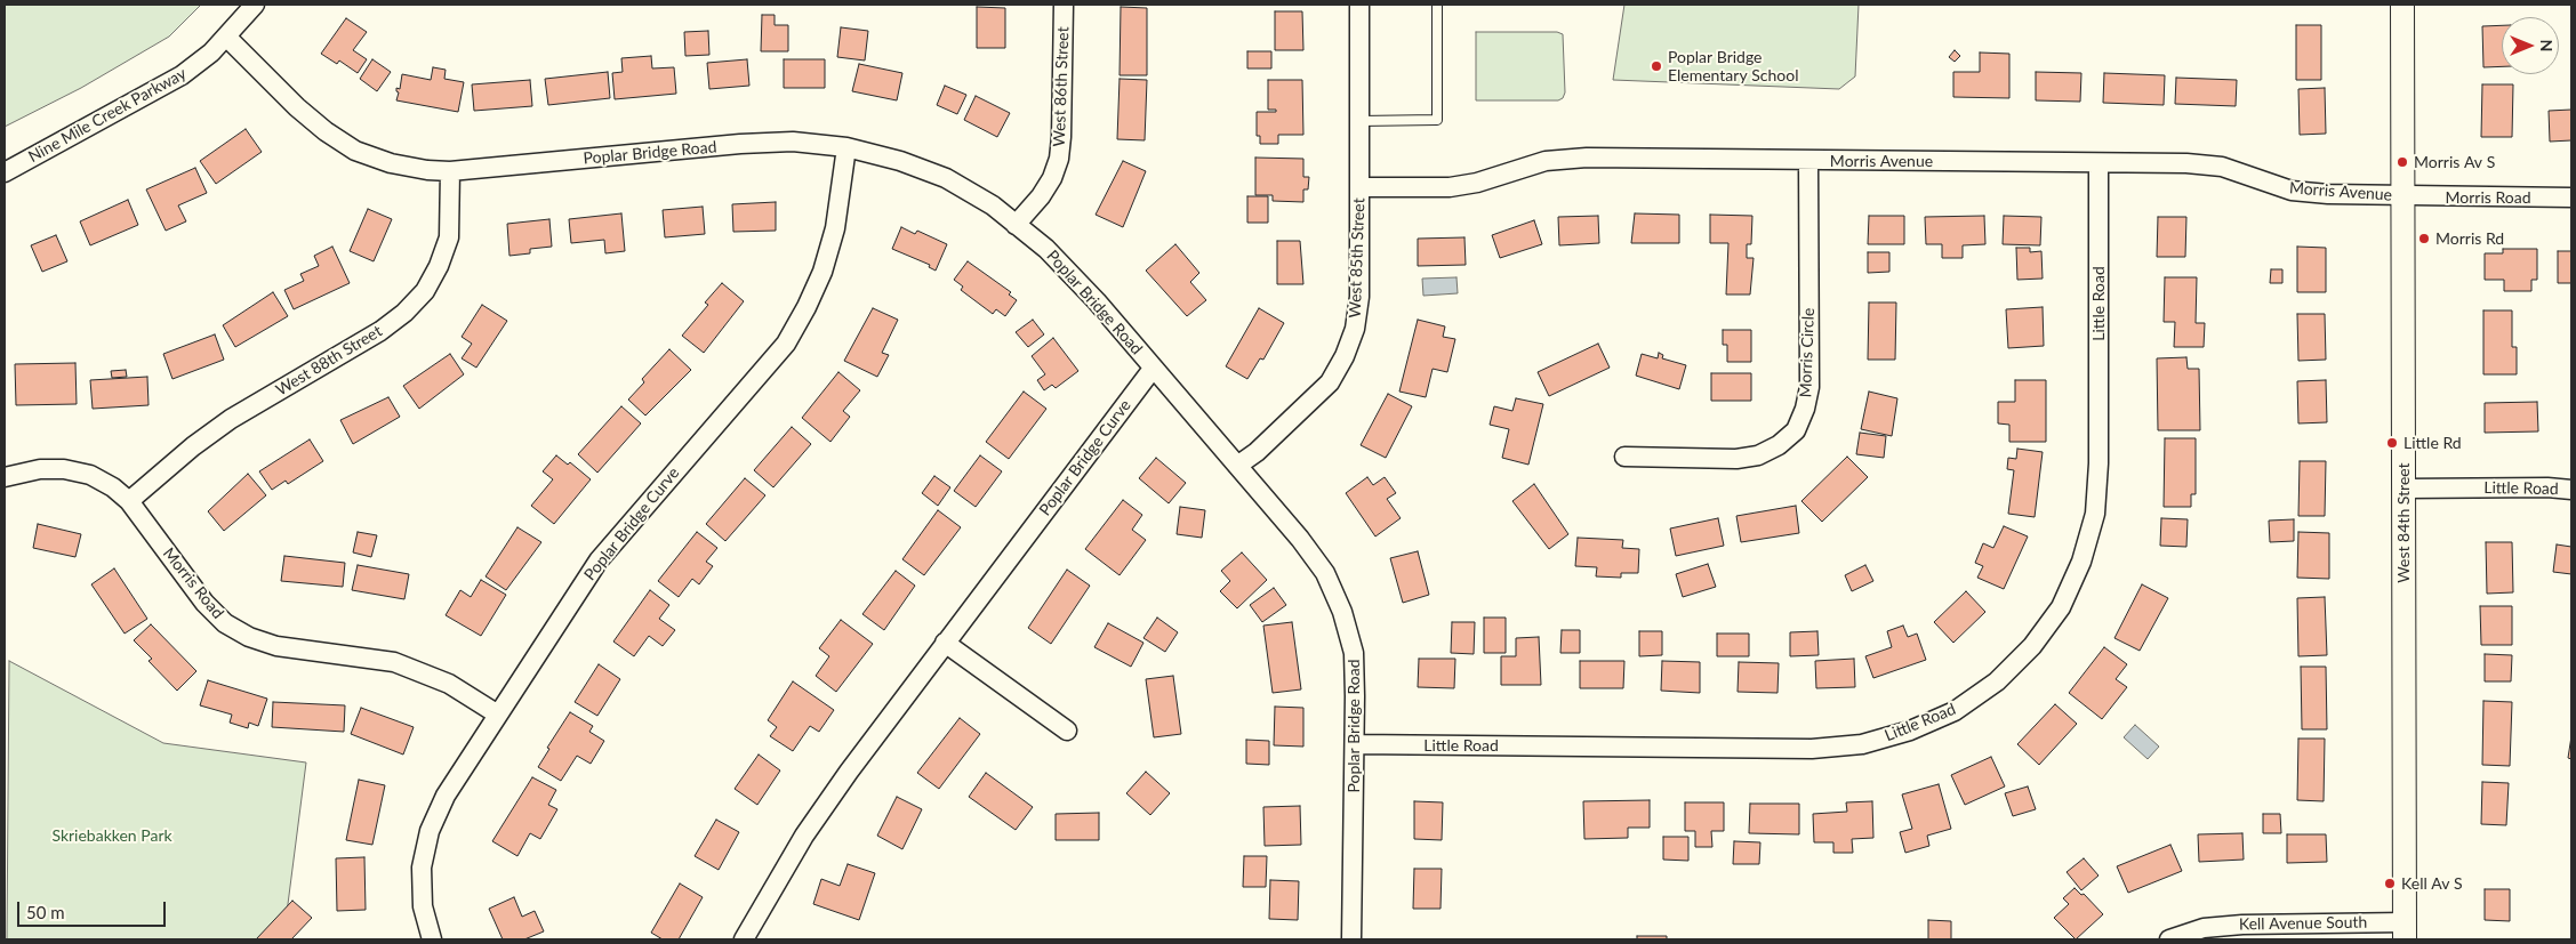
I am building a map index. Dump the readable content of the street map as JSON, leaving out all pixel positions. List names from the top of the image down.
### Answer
{
  "streets": {
    "street": [
      "West 86th Street",
      "Nine Mile Creek Parkway",
      "Poplar Bridge Road",
      "Morris Avenue",
      "Morris Road",
      "West 85th Street",
      "Little Road",
      "Morris Circle",
      "West 88th Street",
      "Poplar Bridge Curve",
      "West 84th Street",
      "Kell Avenue South"
    ]
  },
  "crossings": [
    ["West 86th Street", "Poplar Bridge Road"],
    ["Nine Mile Creek Parkway", "Poplar Bridge Road"],
    ["Poplar Bridge Road", "West 85th Street"],
    ["Poplar Bridge Road", "Little Road"],
    ["Poplar Bridge Road", "West 88th Street"],
    ["Poplar Bridge Road", "Poplar Bridge Curve"],
    ["Morris Avenue", "Morris Road"],
    ["Morris Avenue", "West 85th Street"],
    ["Morris Avenue", "Little Road"],
    ["Morris Avenue", "Morris Circle"],
    ["Morris Avenue", "West 84th Street"],
    ["Morris Road", "West 88th Street"],
    ["Morris Road", "Poplar Bridge Curve"],
    ["Morris Road", "West 84th Street"],
    ["Little Road", "West 84th Street"],
    ["West 84th Street", "Kell Avenue South"]
  ],
  "parks": ["Skriebakken Park"],
  "places": [
    "Poplar Bridge Elementary School",
    "Morris Av S",
    "Morris Rd",
    "Little Rd",
    "Kell Av S"
  ],
  "scale_bar": "50 m",
  "north": "right"
}
